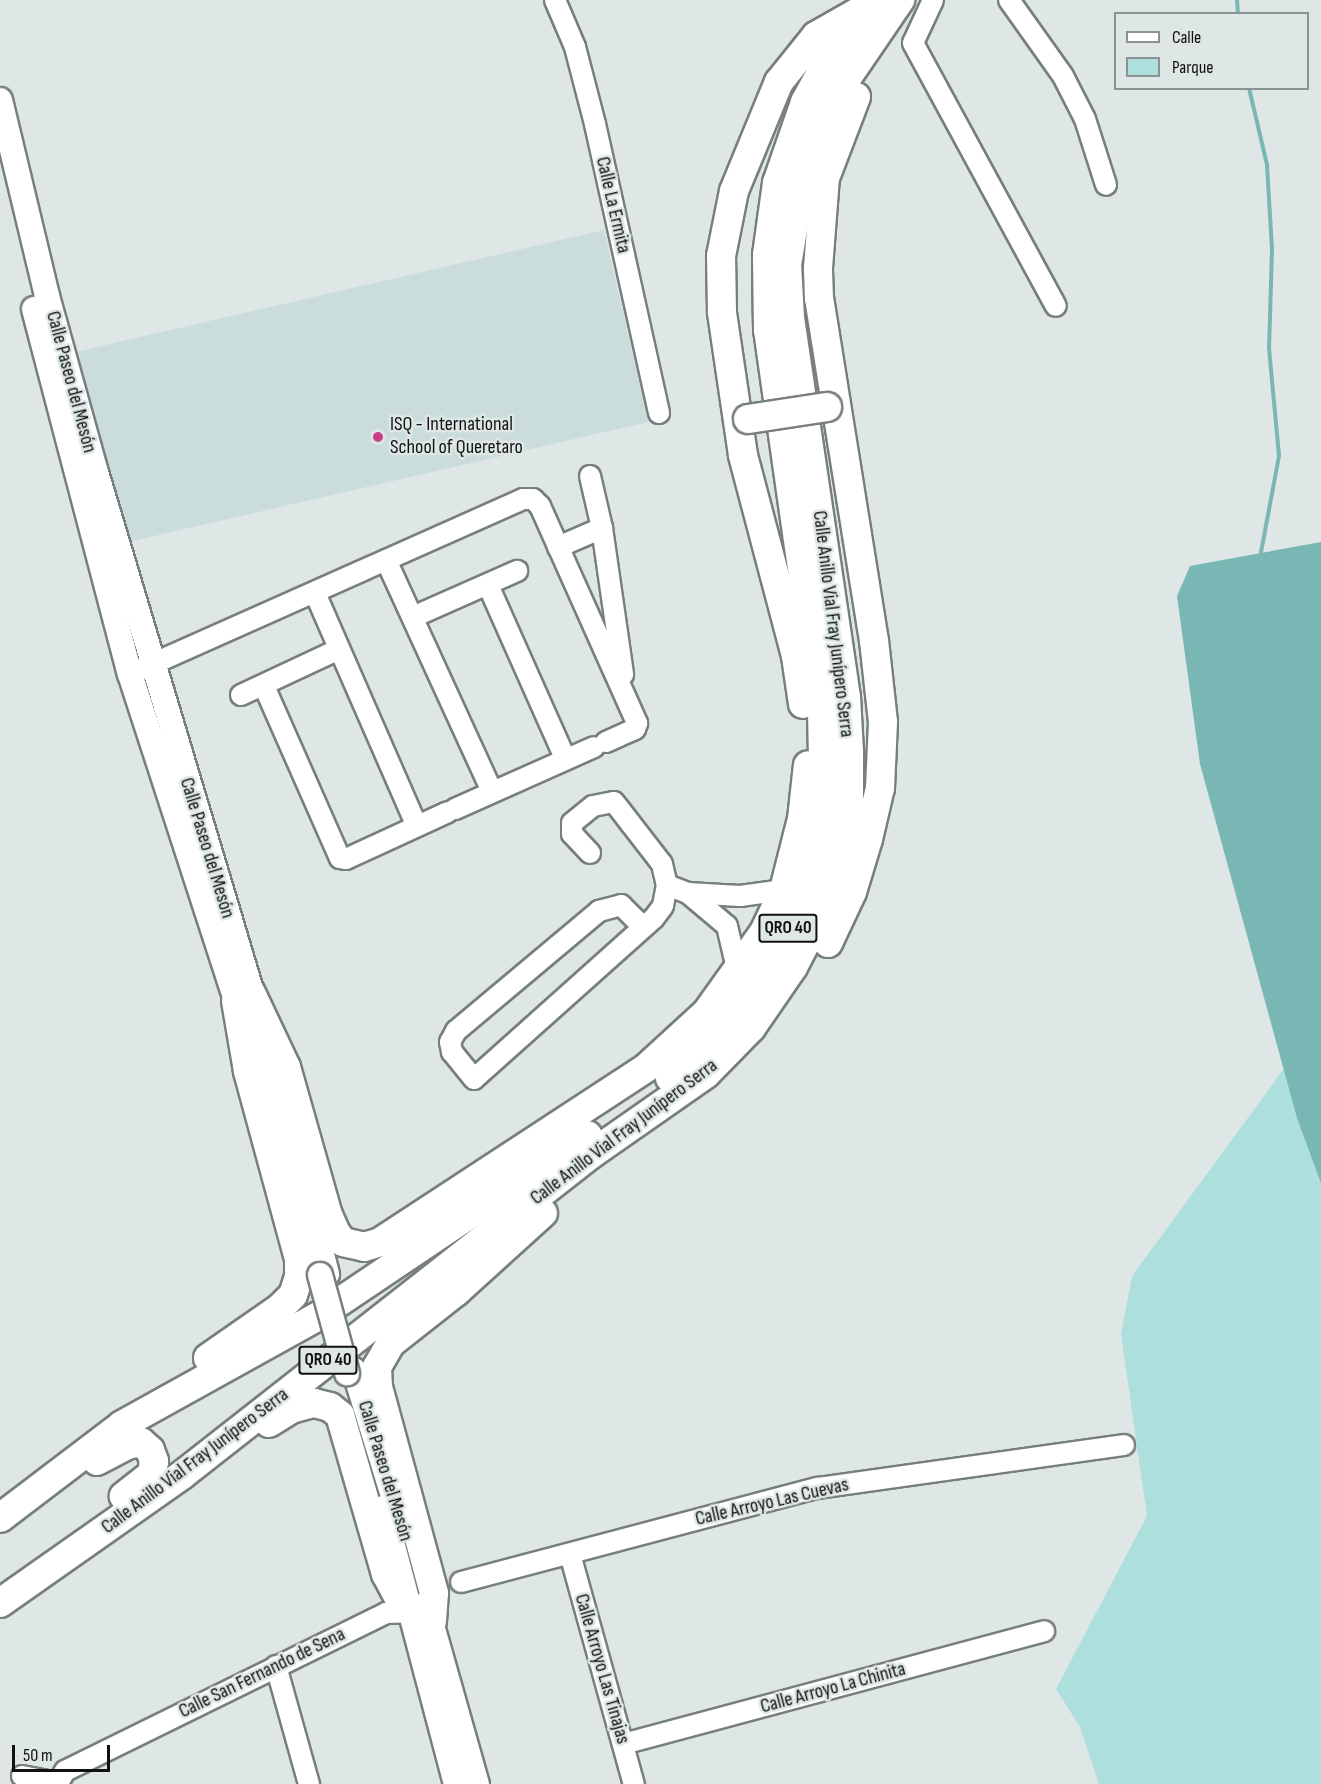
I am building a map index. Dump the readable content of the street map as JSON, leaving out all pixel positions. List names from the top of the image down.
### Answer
{
  "streets": {
    "highway": ["Calle Anillo Vial Fray Junípero Serra", "QRO 40"],
    "main road": ["Calle Paseo del Mesón"],
    "street": [
      "Calle La Ermita",
      "Calle Arroyo Las Cuevas",
      "Calle Arroyo Las Tinajas",
      "Calle San Fernando de Sena",
      "Calle Arroyo La Chinita"
    ]
  },
  "crossings": [
    ["Calle Paseo del Mesón", "Calle San Fernando de Sena"],
    ["Calle Arroyo Las Cuevas", "Calle Arroyo Las Tinajas"],
    ["Calle Arroyo Las Tinajas", "Calle Arroyo La Chinita"]
  ],
  "places": ["ISQ - International School of Queretaro"],
  "legend": ["Calle", "Parque"],
  "scale_bar": "50 m"
}
